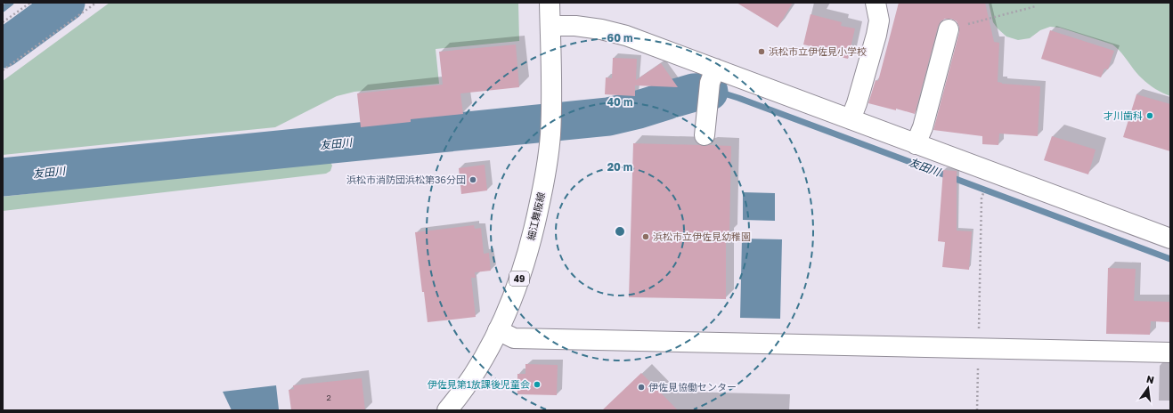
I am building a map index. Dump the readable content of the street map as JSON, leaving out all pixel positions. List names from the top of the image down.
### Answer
{
  "streets": {
    "street": ["細江舞阪線", "49"]
  },
  "water": ["友田川"],
  "places": [
    "浜松市立伊佐見小学校",
    "才川歯科",
    "浜松市消防団浜松第36分団",
    "浜松市立伊佐見幼稚園",
    "伊佐見第1放課後児童会",
    "伊佐見協働センター"
  ],
  "house_numbers": ["2"],
  "north": "top",
  "rings": ["60 m", "40 m", "20 m"]
}
